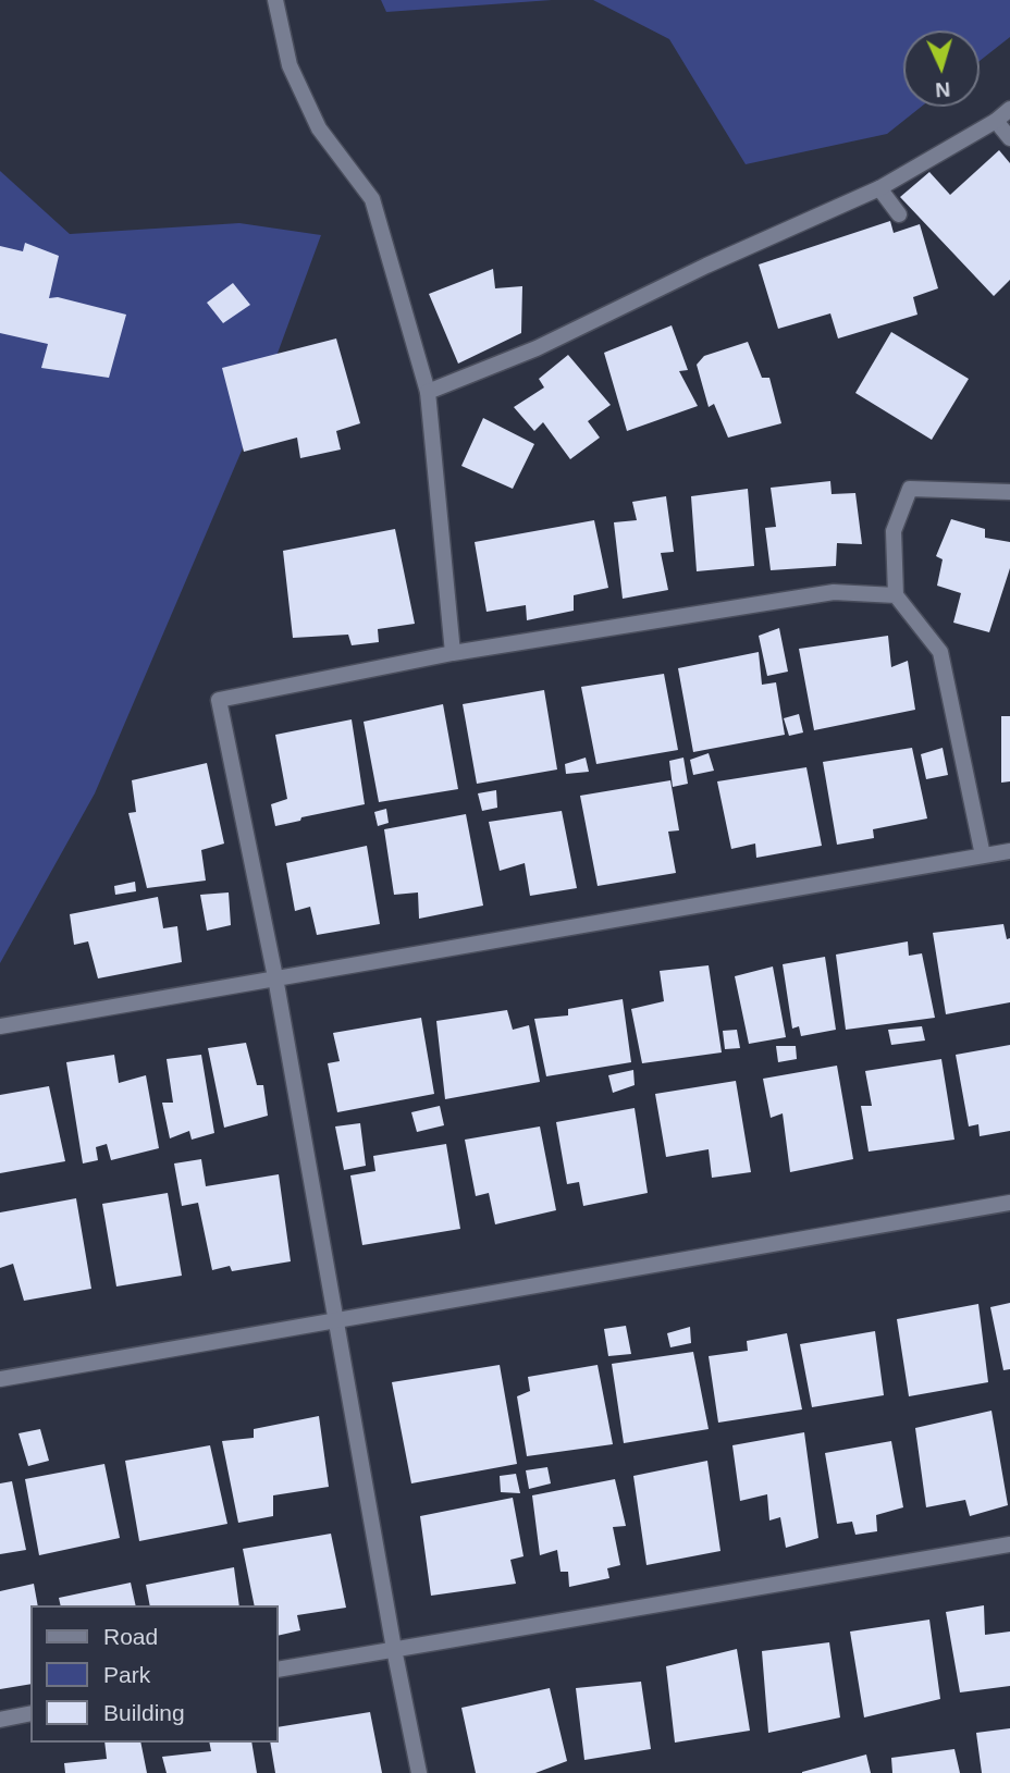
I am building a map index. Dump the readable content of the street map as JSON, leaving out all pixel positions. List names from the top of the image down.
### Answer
{
  "legend": ["Road", "Park", "Building"],
  "north": "bottom"
}
